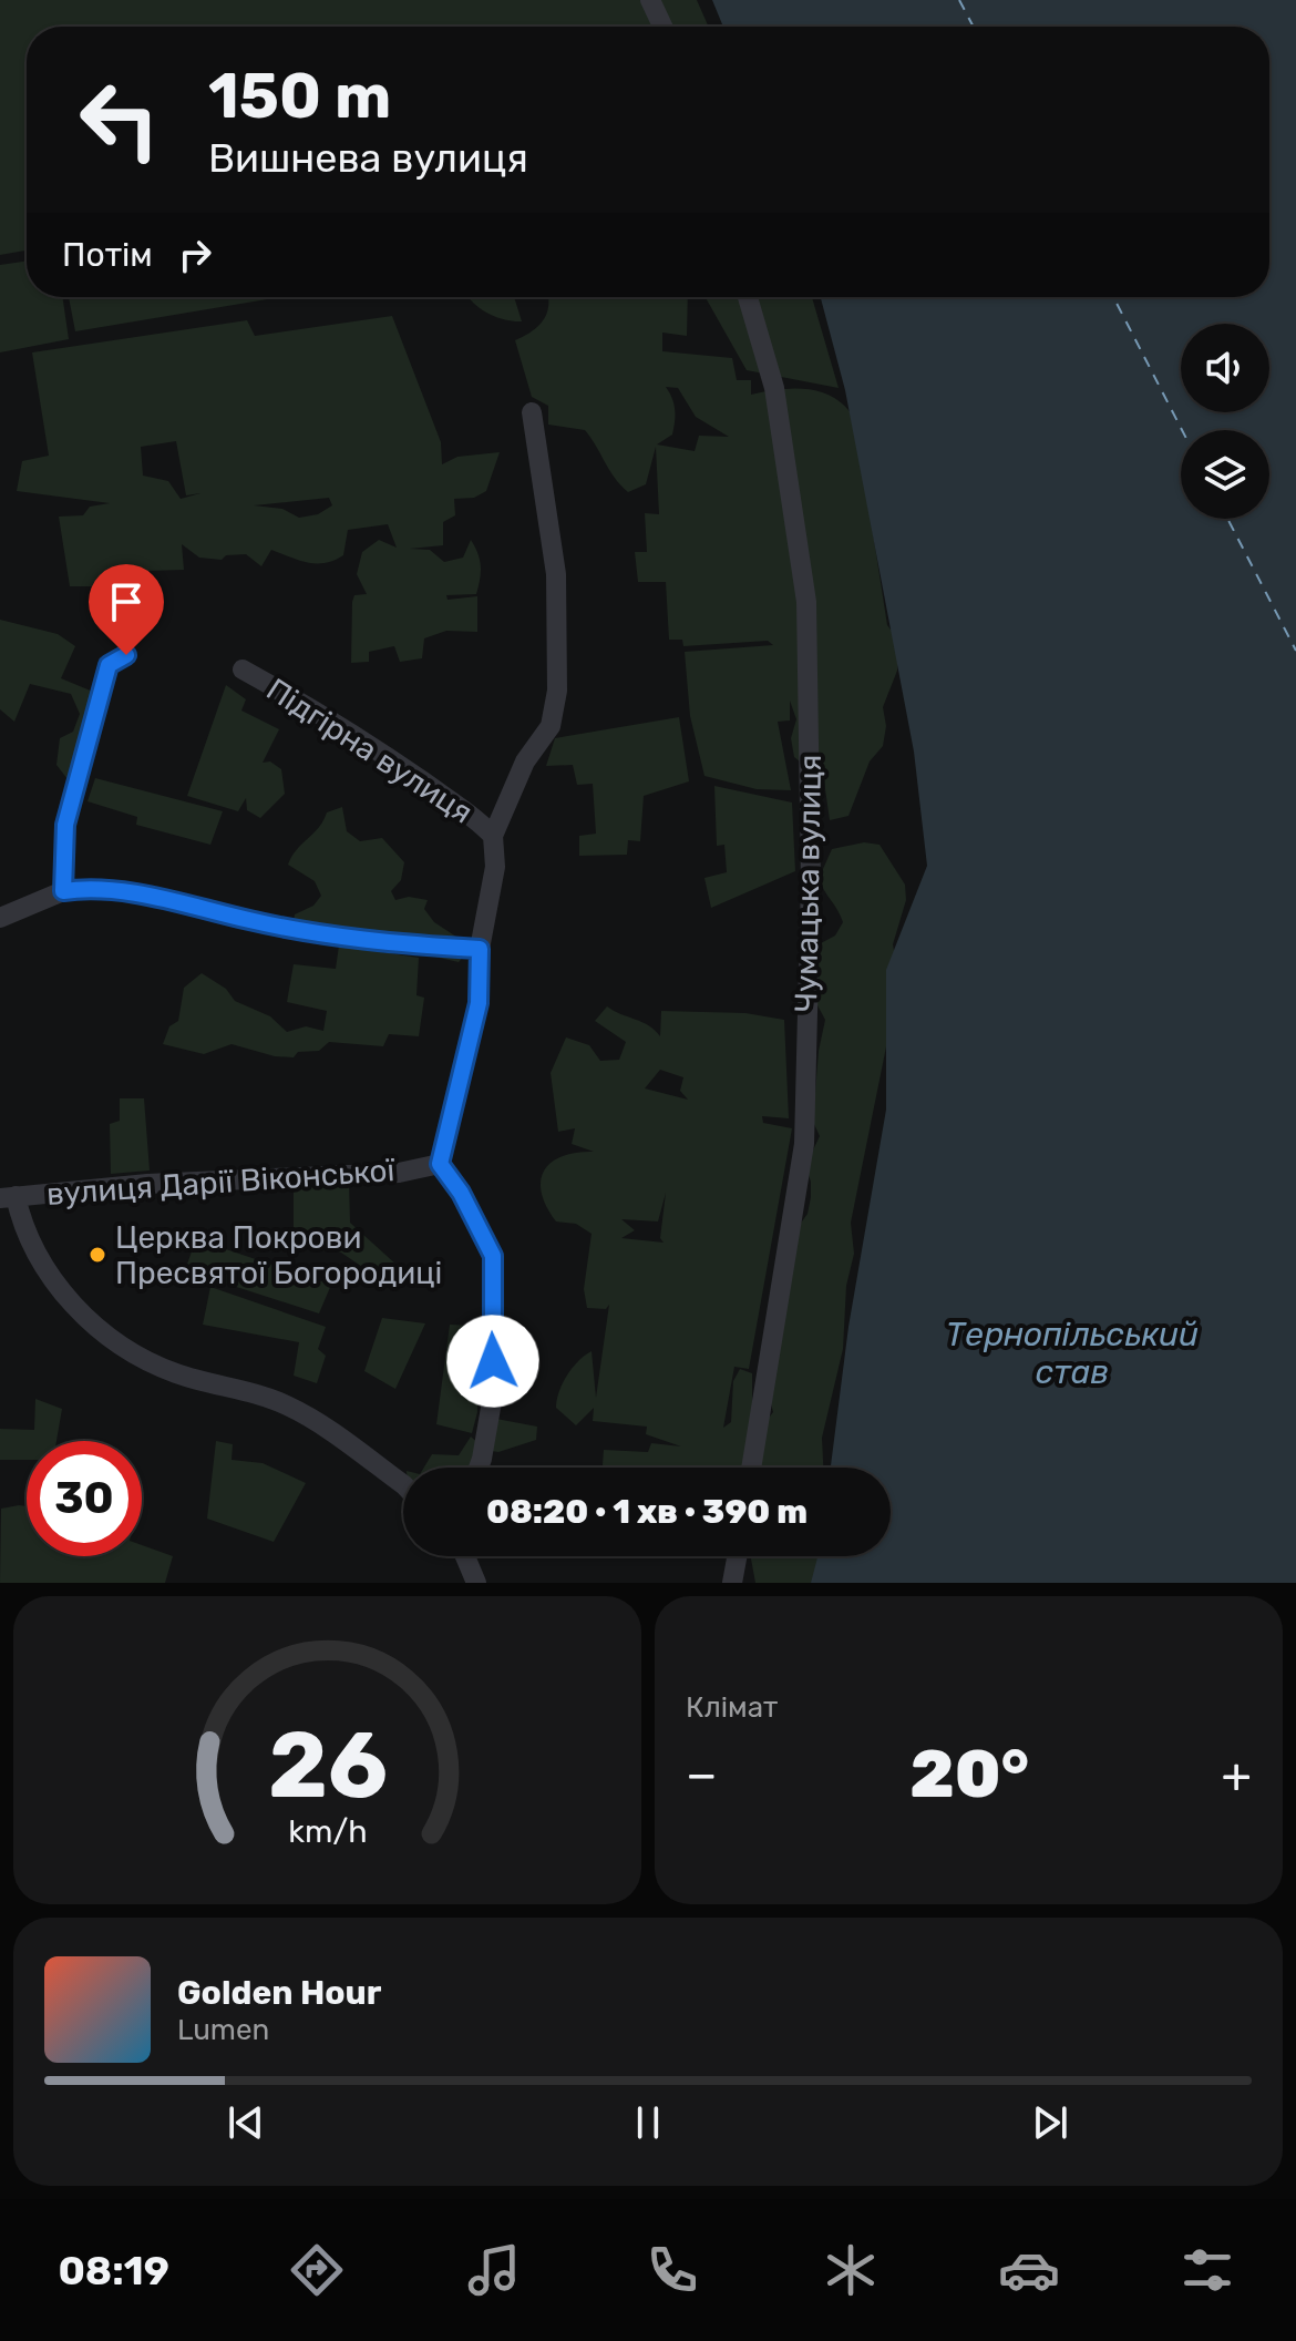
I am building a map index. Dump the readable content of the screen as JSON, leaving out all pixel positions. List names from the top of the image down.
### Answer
{
  "streets": {
    "street": ["Підгірна вулиця", "Чумацька вулиця", "вулиця Дарії Віконської"]
  },
  "crossings": [
    ["Підгірна вулиця", "вулиця Дарії Віконської"]
  ],
  "water": ["Тернопільський став"],
  "places": ["Церква Покрови Пресвятої Богородиці"],
  "page": {
    "turn": ["150 m", "Вишнева вулиця"],
    "then": "Потім",
    "limit": "30",
    "trip": "08:20 · 1 хв · 390 m",
    "tile": "Клімат",
    "heat": ["−", "20°", "+"],
    "song": ["Golden Hour", "Lumen"],
    "tabs": "08:19",
    "gauge": ["26", "km/h"]
  }
}
